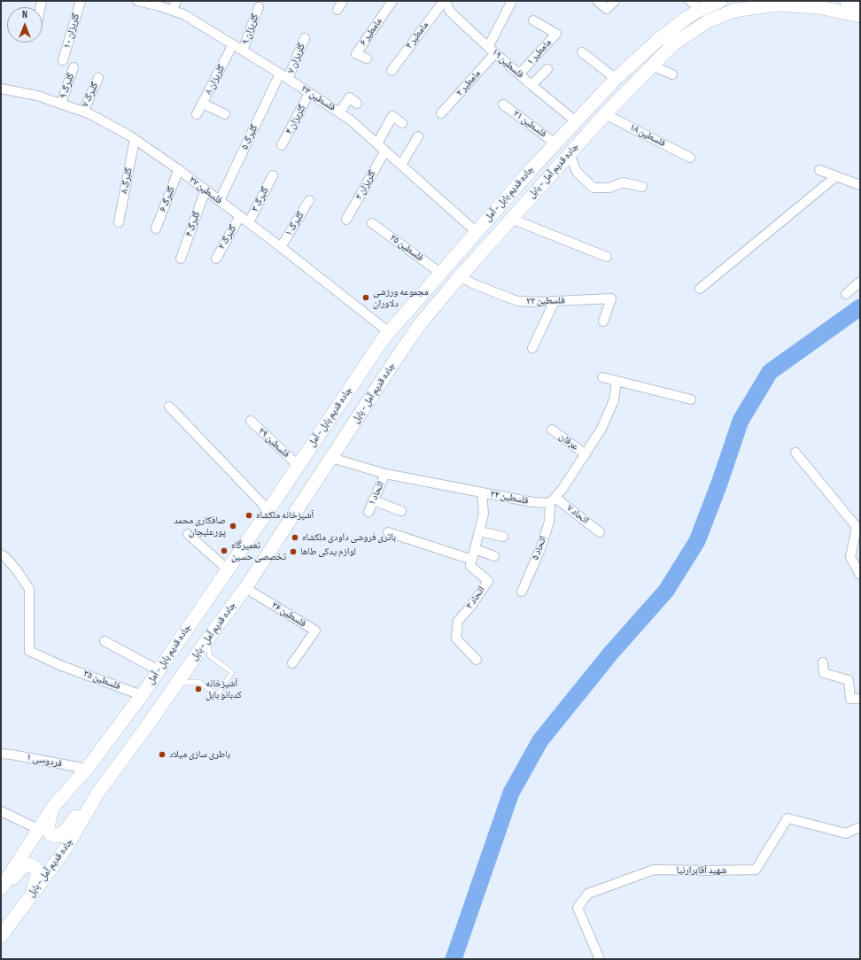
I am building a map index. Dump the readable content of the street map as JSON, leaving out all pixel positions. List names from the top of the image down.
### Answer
{
  "streets": {
    "main road": ["جاده قدیم آمل - بابل", "جاده قدیم بابل - آمل"],
    "street": [
      "گلریزان ۹",
      "گلریزان ۱۰",
      "مامطیر ۶",
      "مامطیر ۴",
      "مامطیر ۱",
      "گلریزان ۷",
      "فلسطین ۱۹",
      "گلریزان ۸",
      "مامطیر ۲",
      "گلبرگ ۹",
      "گلبرگ ۷",
      "فلسطین ۲۳",
      "گلریزان ۴",
      "فلسطین ۲۱",
      "فلسطین ۱۸",
      "گلبرگ ۵",
      "گلبرگ ۸",
      "گلریزان ۲",
      "فلسطین ۲۷",
      "گلبرگ ۶",
      "گلبرگ ۳",
      "گلبرگ ۴",
      "گلبرگ ۱",
      "گلبرگ ۲",
      "فلسطین ۲۵",
      "فلسطین ۲۲",
      "عرفان",
      "فلسطین ۲۹",
      "اتحاد ۱",
      "فلسطین ۲۴",
      "اتحاد ۷",
      "اتحاد ۵",
      "اتحاد ۳",
      "فلسطين ٢۶",
      "فلسطین ۳۵",
      "فردوسی ۱",
      "شهید آقابرارنیا"
    ]
  },
  "crossings": [
    ["گلریزان ۹", "فلسطین ۲۳"],
    ["مامطیر ۴", "فلسطین ۱۹"],
    ["مامطیر ۱", "فلسطین ۱۹"],
    ["گلریزان ۷", "فلسطین ۲۳"],
    ["فلسطین ۱۹", "مامطیر ۲"],
    ["فلسطین ۱۹", "جاده قدیم بابل - آمل"],
    ["گلریزان ۸", "فلسطین ۲۳"],
    ["گلبرگ ۹", "فلسطین ۲۷"],
    ["گلبرگ ۷", "فلسطین ۲۷"],
    ["فلسطین ۲۳", "گلریزان ۴"],
    ["فلسطین ۲۳", "گلبرگ ۵"],
    ["فلسطین ۲۳", "گلریزان ۲"],
    ["فلسطین ۲۳", "جاده قدیم بابل - آمل"],
    ["فلسطین ۲۱", "جاده قدیم بابل - آمل"],
    ["فلسطین ۱۸", "جاده قدیم آمل - بابل"],
    ["گلبرگ ۵", "فلسطین ۲۷"],
    ["جاده قدیم آمل - بابل", "فلسطین ۲۲"],
    ["جاده قدیم آمل - بابل", "فلسطین ۲۴"],
    ["جاده قدیم آمل - بابل", "فلسطين ٢۶"],
    ["گلبرگ ۸", "فلسطین ۲۷"],
    ["فلسطین ۲۷", "جاده قدیم بابل - آمل"],
    ["فلسطین ۲۷", "گلبرگ ۶"],
    ["فلسطین ۲۷", "گلبرگ ۳"],
    ["فلسطین ۲۷", "گلبرگ ۴"],
    ["فلسطین ۲۷", "گلبرگ ۱"],
    ["فلسطین ۲۷", "گلبرگ ۲"],
    ["جاده قدیم بابل - آمل", "فلسطین ۲۵"],
    ["جاده قدیم بابل - آمل", "فلسطین ۲۹"],
    ["جاده قدیم بابل - آمل", "فلسطین ۳۵"],
    ["جاده قدیم بابل - آمل", "فردوسی ۱"],
    ["اتحاد ۱", "فلسطین ۲۴"],
    ["فلسطین ۲۴", "اتحاد ۷"],
    ["فلسطین ۲۴", "اتحاد ۵"],
    ["اتحاد ۷", "اتحاد ۵"]
  ],
  "places": [
    "مجموعه ورزشی دلاوران",
    "آشپزخانه ملکشاه",
    "صافکاری محمد پورعلیجان",
    "باتری فروشی داودی ملکشاه",
    "تعمیرگاه تخصصی حسین",
    "لوازم یدکی طاها",
    "آشپزخانه کدبانو بابل",
    "باطری سازی میلاد"
  ],
  "north": "top"
}
